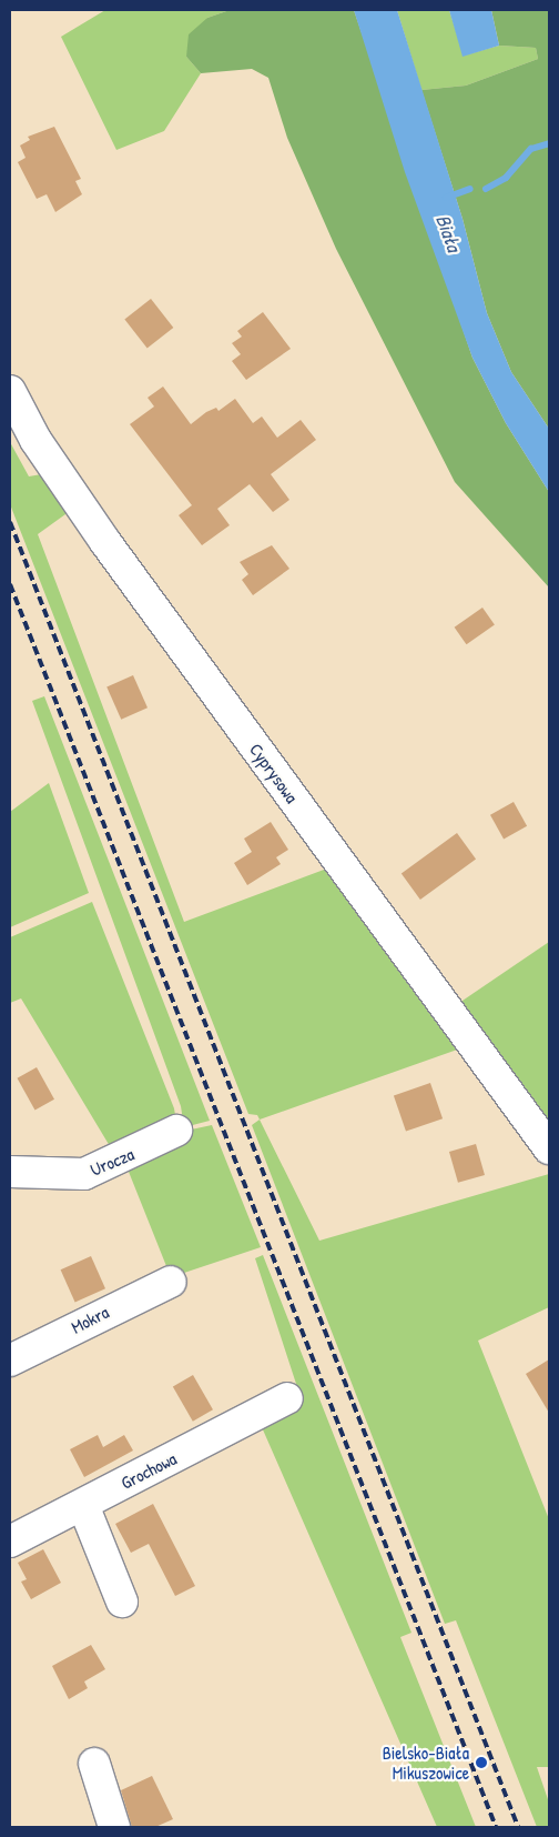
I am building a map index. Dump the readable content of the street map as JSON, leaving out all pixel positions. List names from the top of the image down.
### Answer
{
  "streets": {
    "street": [
      "Cyprysowa",
      "Urocza",
      "Mokra",
      "Grochowa"
    ]
  },
  "water": ["Biała"],
  "places": ["Bielsko-Biała Mikuszowice"]
}
